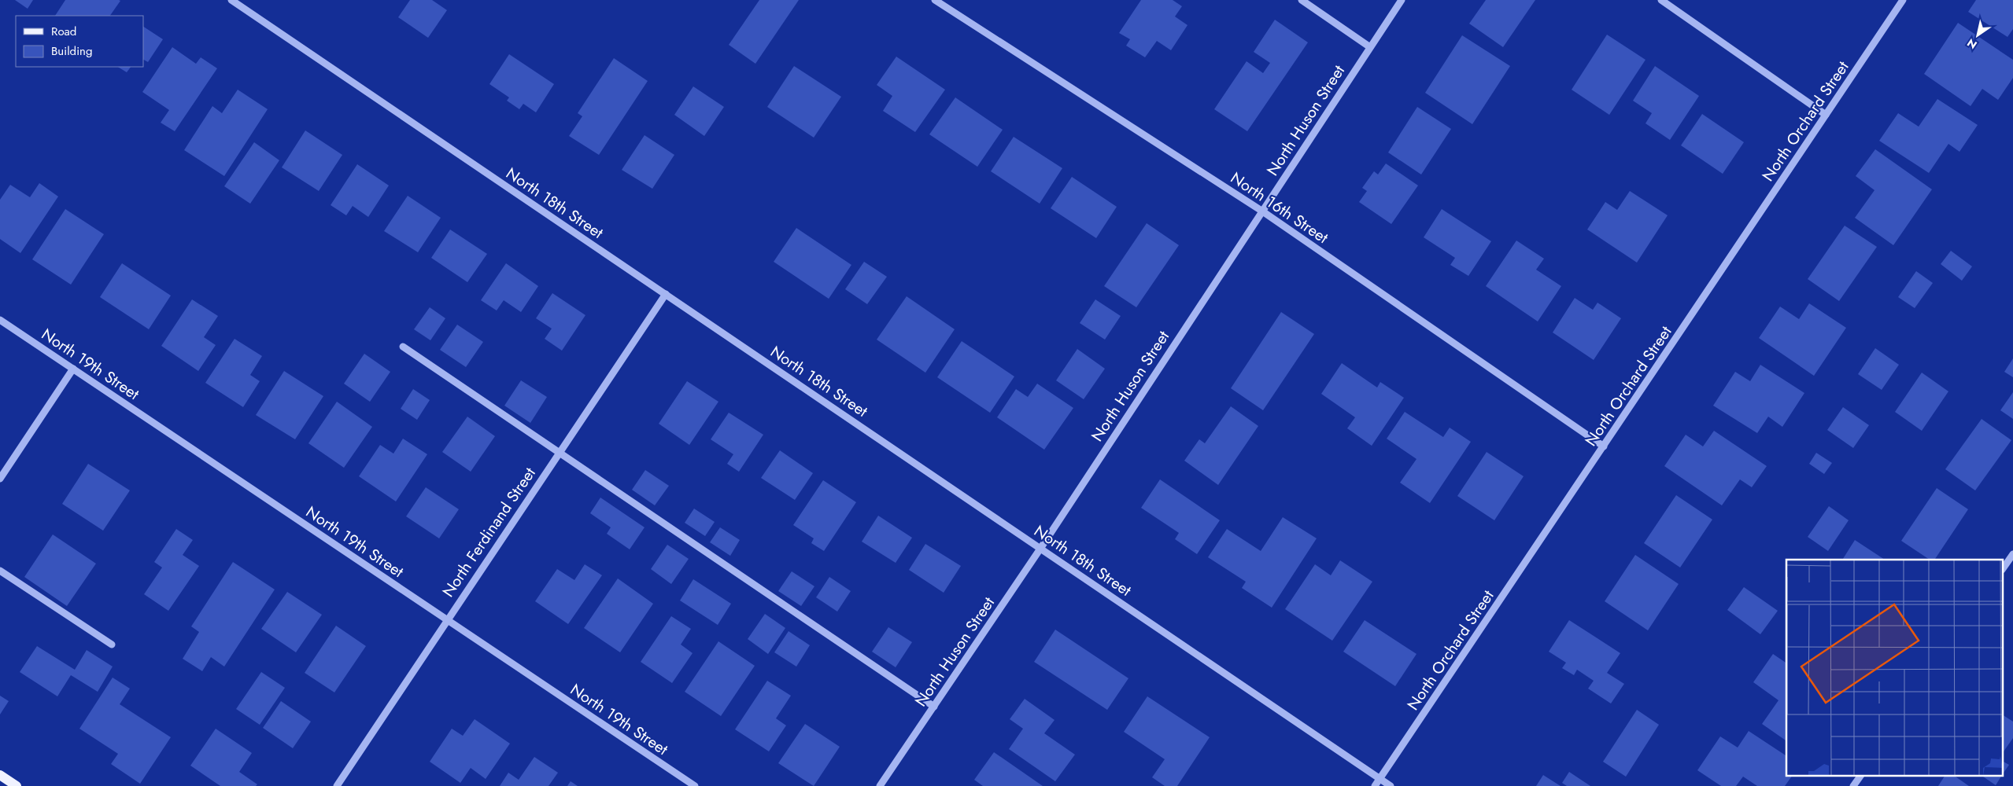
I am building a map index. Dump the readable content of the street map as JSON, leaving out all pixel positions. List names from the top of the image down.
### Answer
{
  "streets": {
    "street": [
      "North Huson Street",
      "North Orchard Street",
      "North 18th Street",
      "North 16th Street",
      "North 19th Street",
      "North Ferdinand Street"
    ]
  },
  "crossings": [
    ["North Huson Street", "North 18th Street"],
    ["North Huson Street", "North 16th Street"],
    ["North Orchard Street", "North 18th Street"],
    ["North Orchard Street", "North 16th Street"],
    ["North 18th Street", "North Ferdinand Street"],
    ["North 19th Street", "North Ferdinand Street"]
  ],
  "legend": ["Road", "Building"],
  "north": "bottom left"
}
